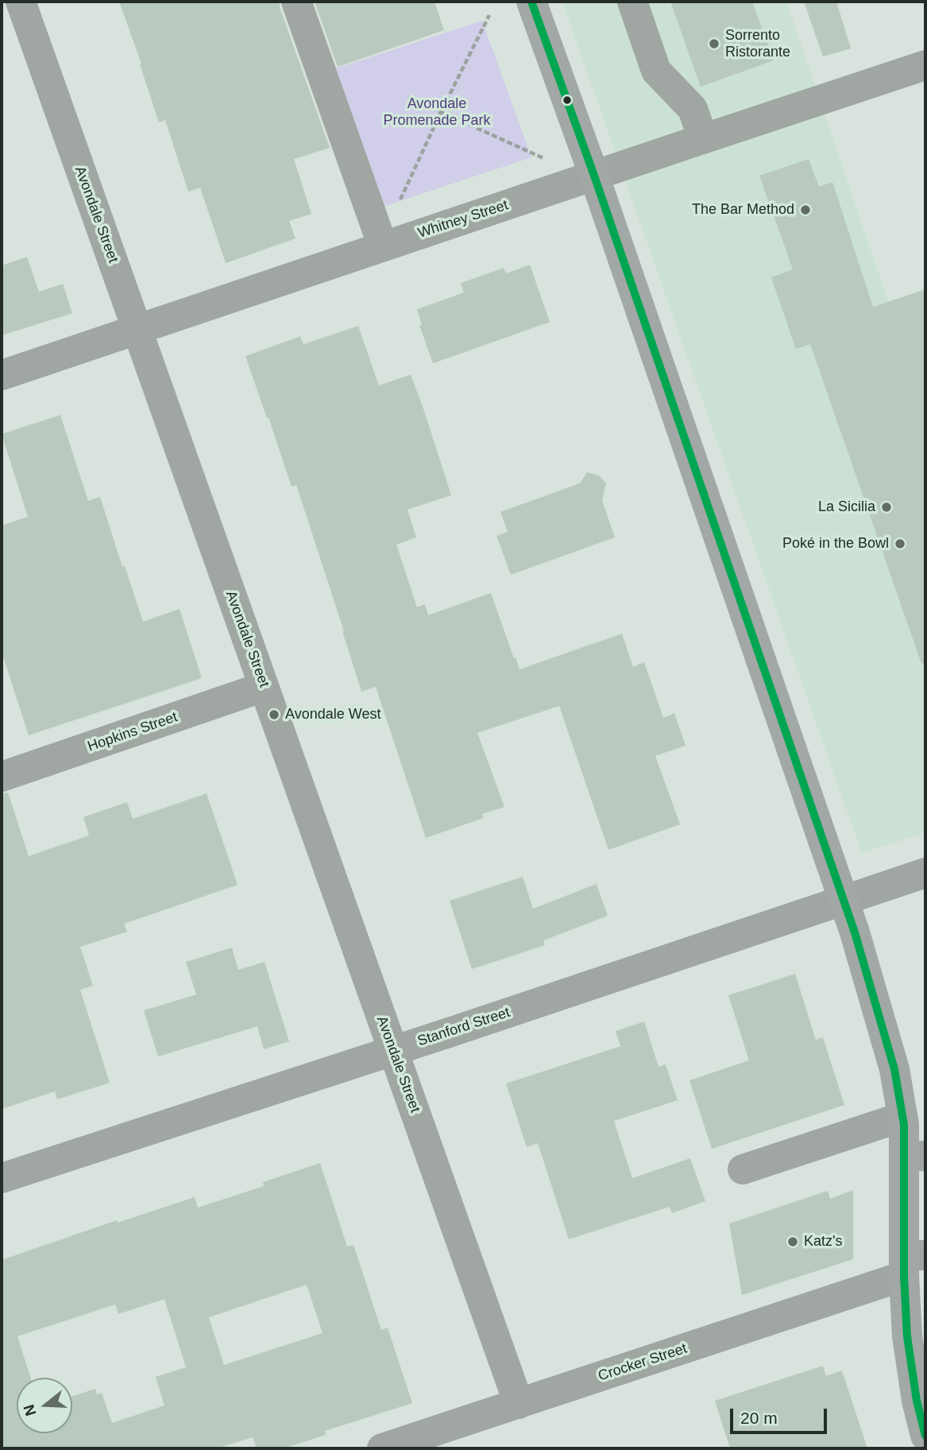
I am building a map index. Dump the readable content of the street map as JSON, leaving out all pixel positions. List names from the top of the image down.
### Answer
{
  "streets": {
    "street": [
      "Avondale Street",
      "Whitney Street",
      "Hopkins Street",
      "Stanford Street",
      "Crocker Street"
    ]
  },
  "crossings": [
    ["Avondale Street", "Whitney Street"],
    ["Avondale Street", "Hopkins Street"],
    ["Avondale Street", "Stanford Street"],
    ["Avondale Street", "Crocker Street"]
  ],
  "parks": ["Avondale Promenade Park"],
  "places": [
    "Sorrento Ristorante",
    "The Bar Method",
    "La Sicilia",
    "Poké in the Bowl",
    "Avondale West",
    "Katz's"
  ],
  "scale_bar": "20 m",
  "north": "left"
}
